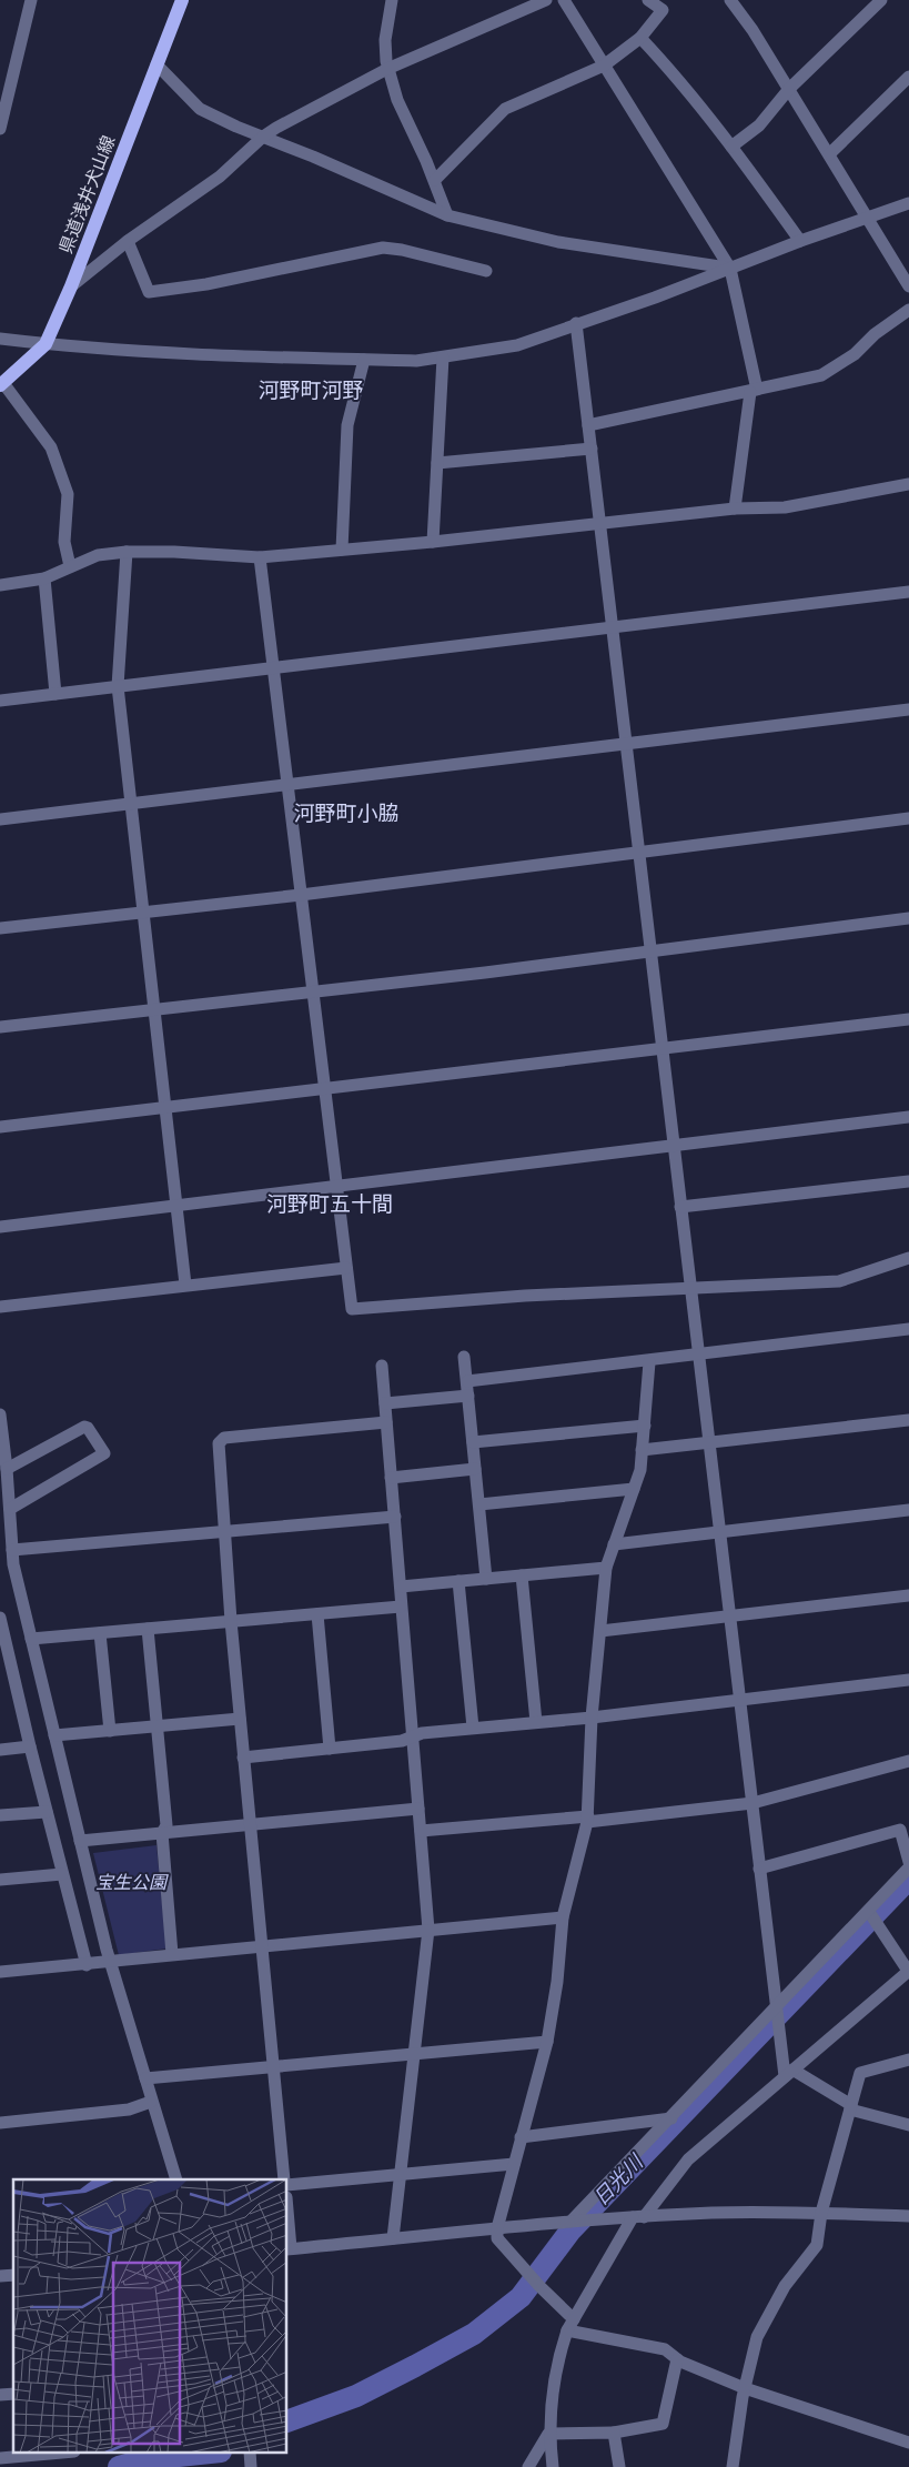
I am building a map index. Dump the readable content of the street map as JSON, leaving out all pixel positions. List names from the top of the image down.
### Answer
{
  "streets": {
    "main road": ["県道浅井犬山線"]
  },
  "districts": ["河野町河野", "河野町小脇", "河野町五十間"],
  "water": ["日光川"],
  "parks": ["宝生公園"]
}
